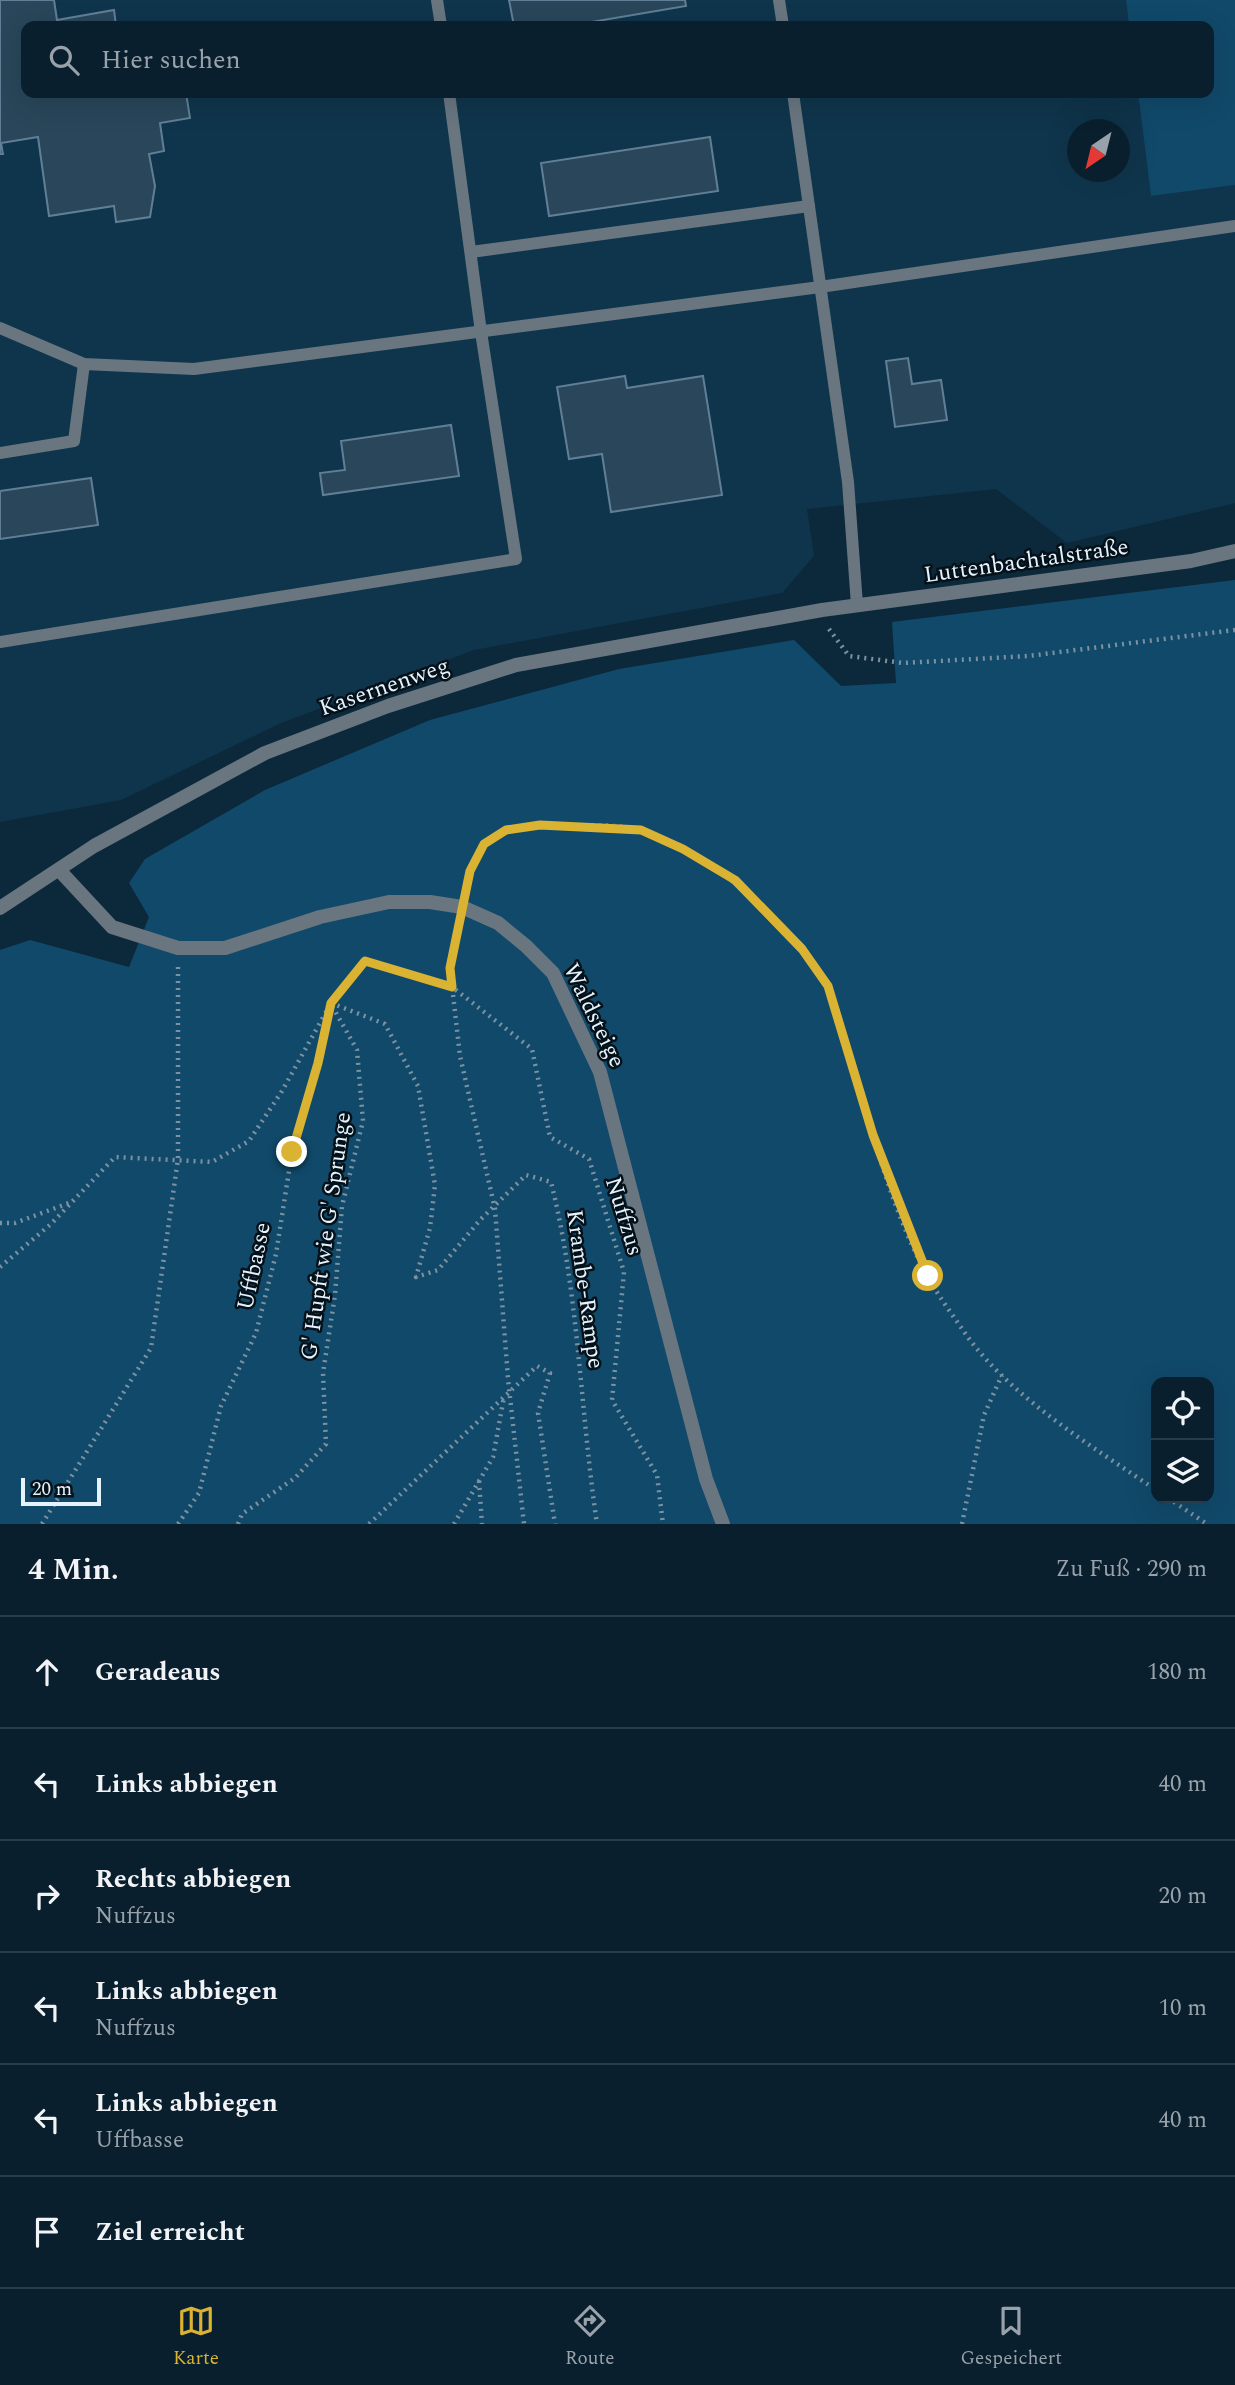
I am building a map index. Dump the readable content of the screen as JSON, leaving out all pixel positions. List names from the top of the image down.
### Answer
{
  "streets": {
    "street": ["Luttenbachtalstraße", "Kasernenweg", "Waldsteige"],
    "path": [
      "Nuffzus",
      "G' Hupft wie G' Sprunge",
      "Uffbasse",
      "Krambe-Rampe"
    ]
  },
  "crossings": [
    ["Luttenbachtalstraße", "Kasernenweg"],
    ["Kasernenweg", "Waldsteige"],
    ["Nuffzus", "G' Hupft wie G' Sprunge"],
    ["Nuffzus", "Uffbasse"],
    ["Nuffzus", "Krambe-Rampe"],
    ["G' Hupft wie G' Sprunge", "Uffbasse"],
    ["G' Hupft wie G' Sprunge", "Krambe-Rampe"],
    ["Uffbasse", "Krambe-Rampe"]
  ],
  "scale_bar": "20 m",
  "north": "bottom left",
  "page": {
    "search": "Hier suchen",
    "scale": "20 m",
    "heading": ["4 Min.", "Zu Fuß · 290 m"],
    "list": [
      ["Geradeaus", "180 m"],
      ["Links abbiegen", "40 m"],
      ["Rechts abbiegen", "Nuffzus", "20 m"],
      ["Links abbiegen", "Nuffzus", "10 m"],
      ["Links abbiegen", "Uffbasse", "40 m"],
      "Ziel erreicht"
    ],
    "nav": ["Karte", "Route", "Gespeichert"]
  }
}
